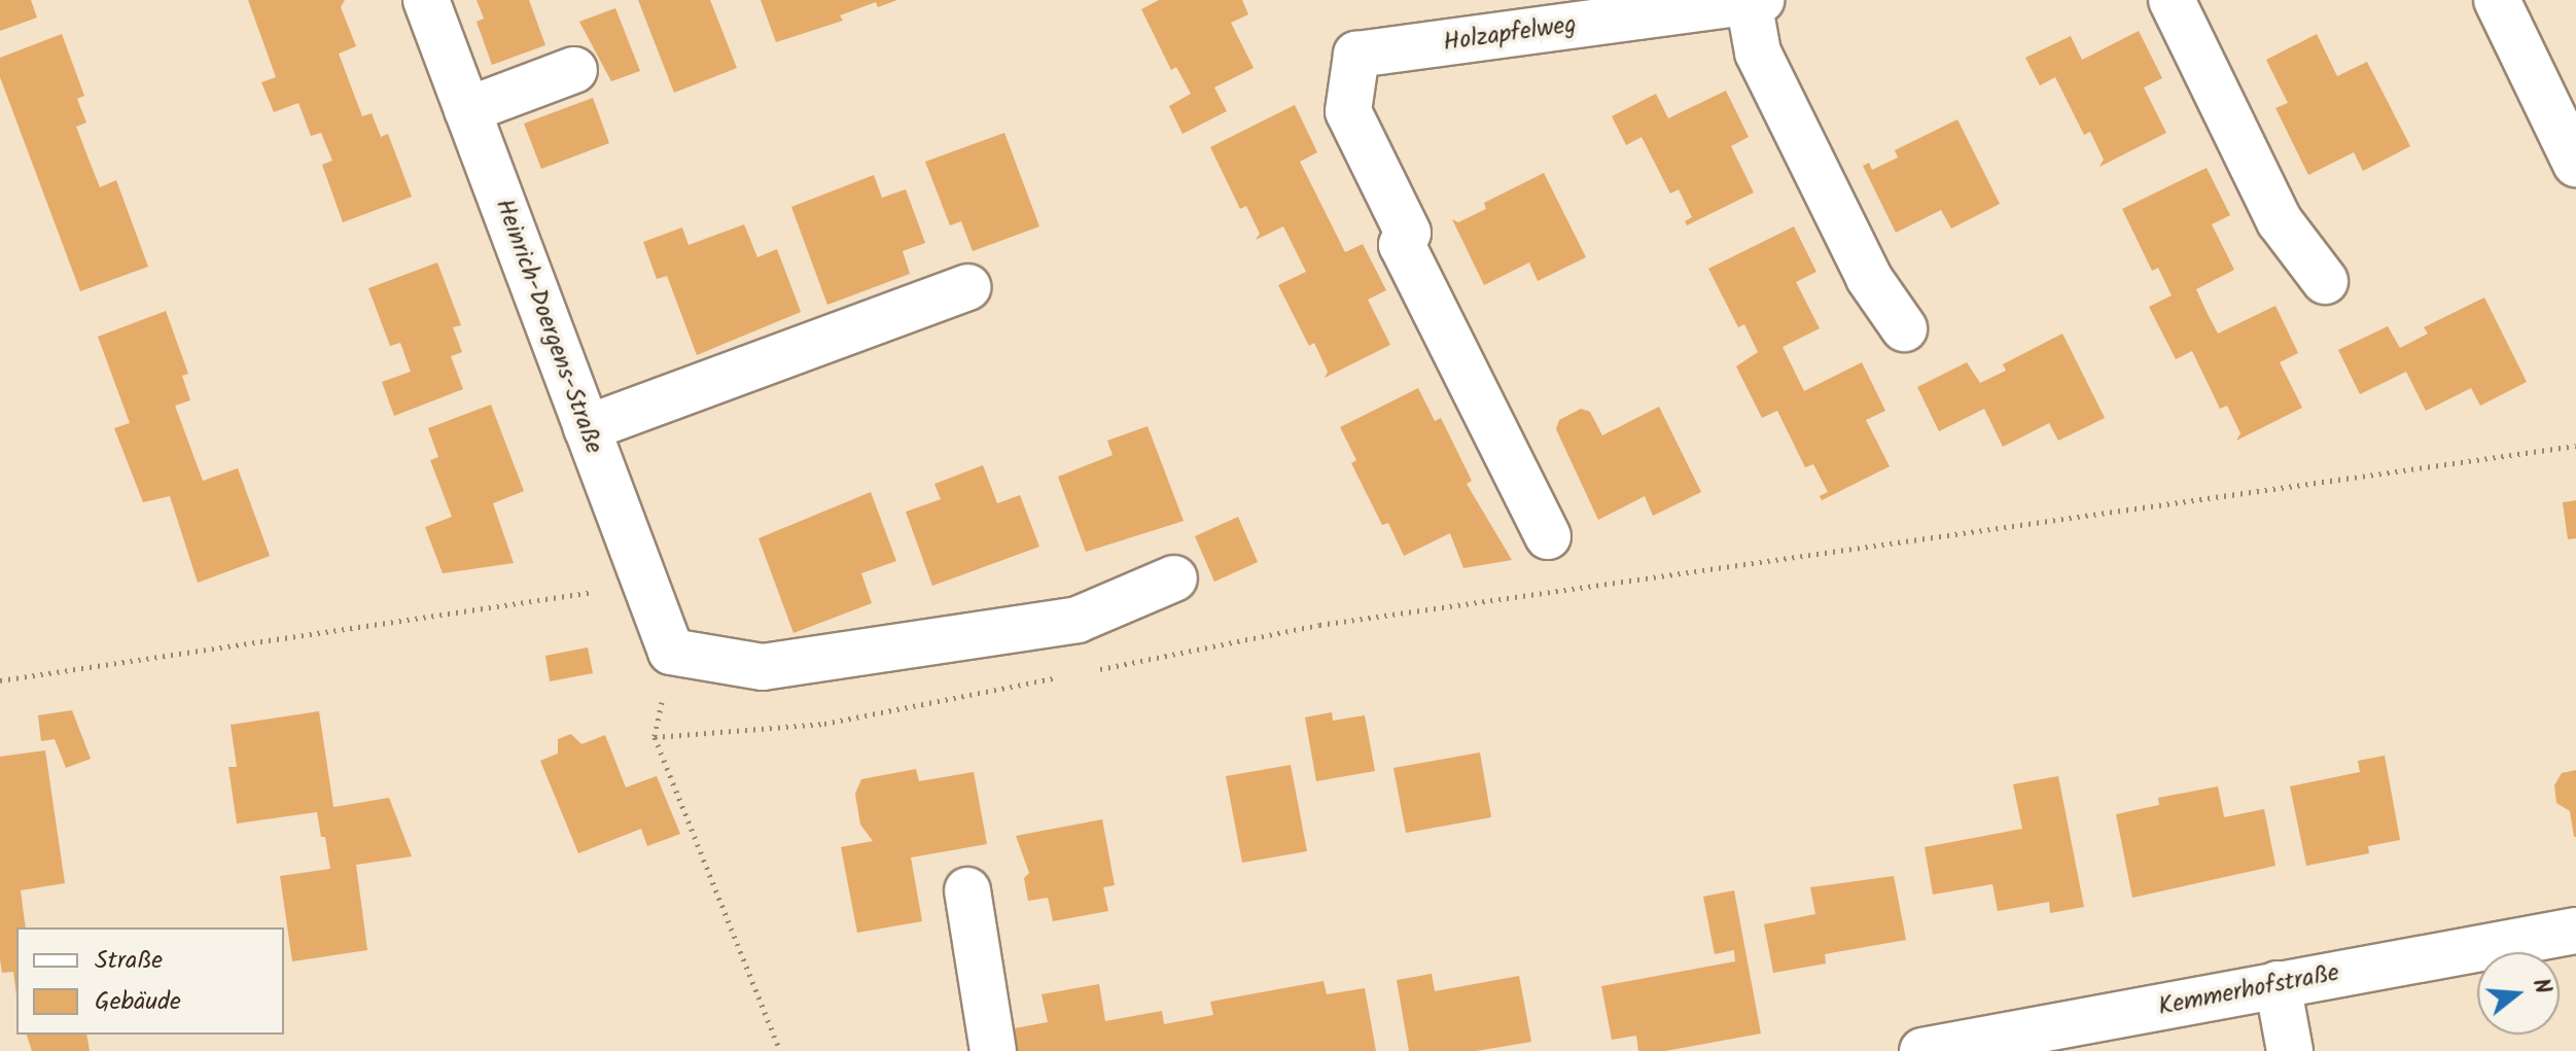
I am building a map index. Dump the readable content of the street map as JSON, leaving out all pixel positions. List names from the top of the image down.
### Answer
{
  "streets": {
    "street": ["Holzapfelweg", "Heinrich-Doergens-Straße", "Kemmerhofstraße"]
  },
  "legend": ["Straße", "Gebäude"],
  "north": "right"
}
